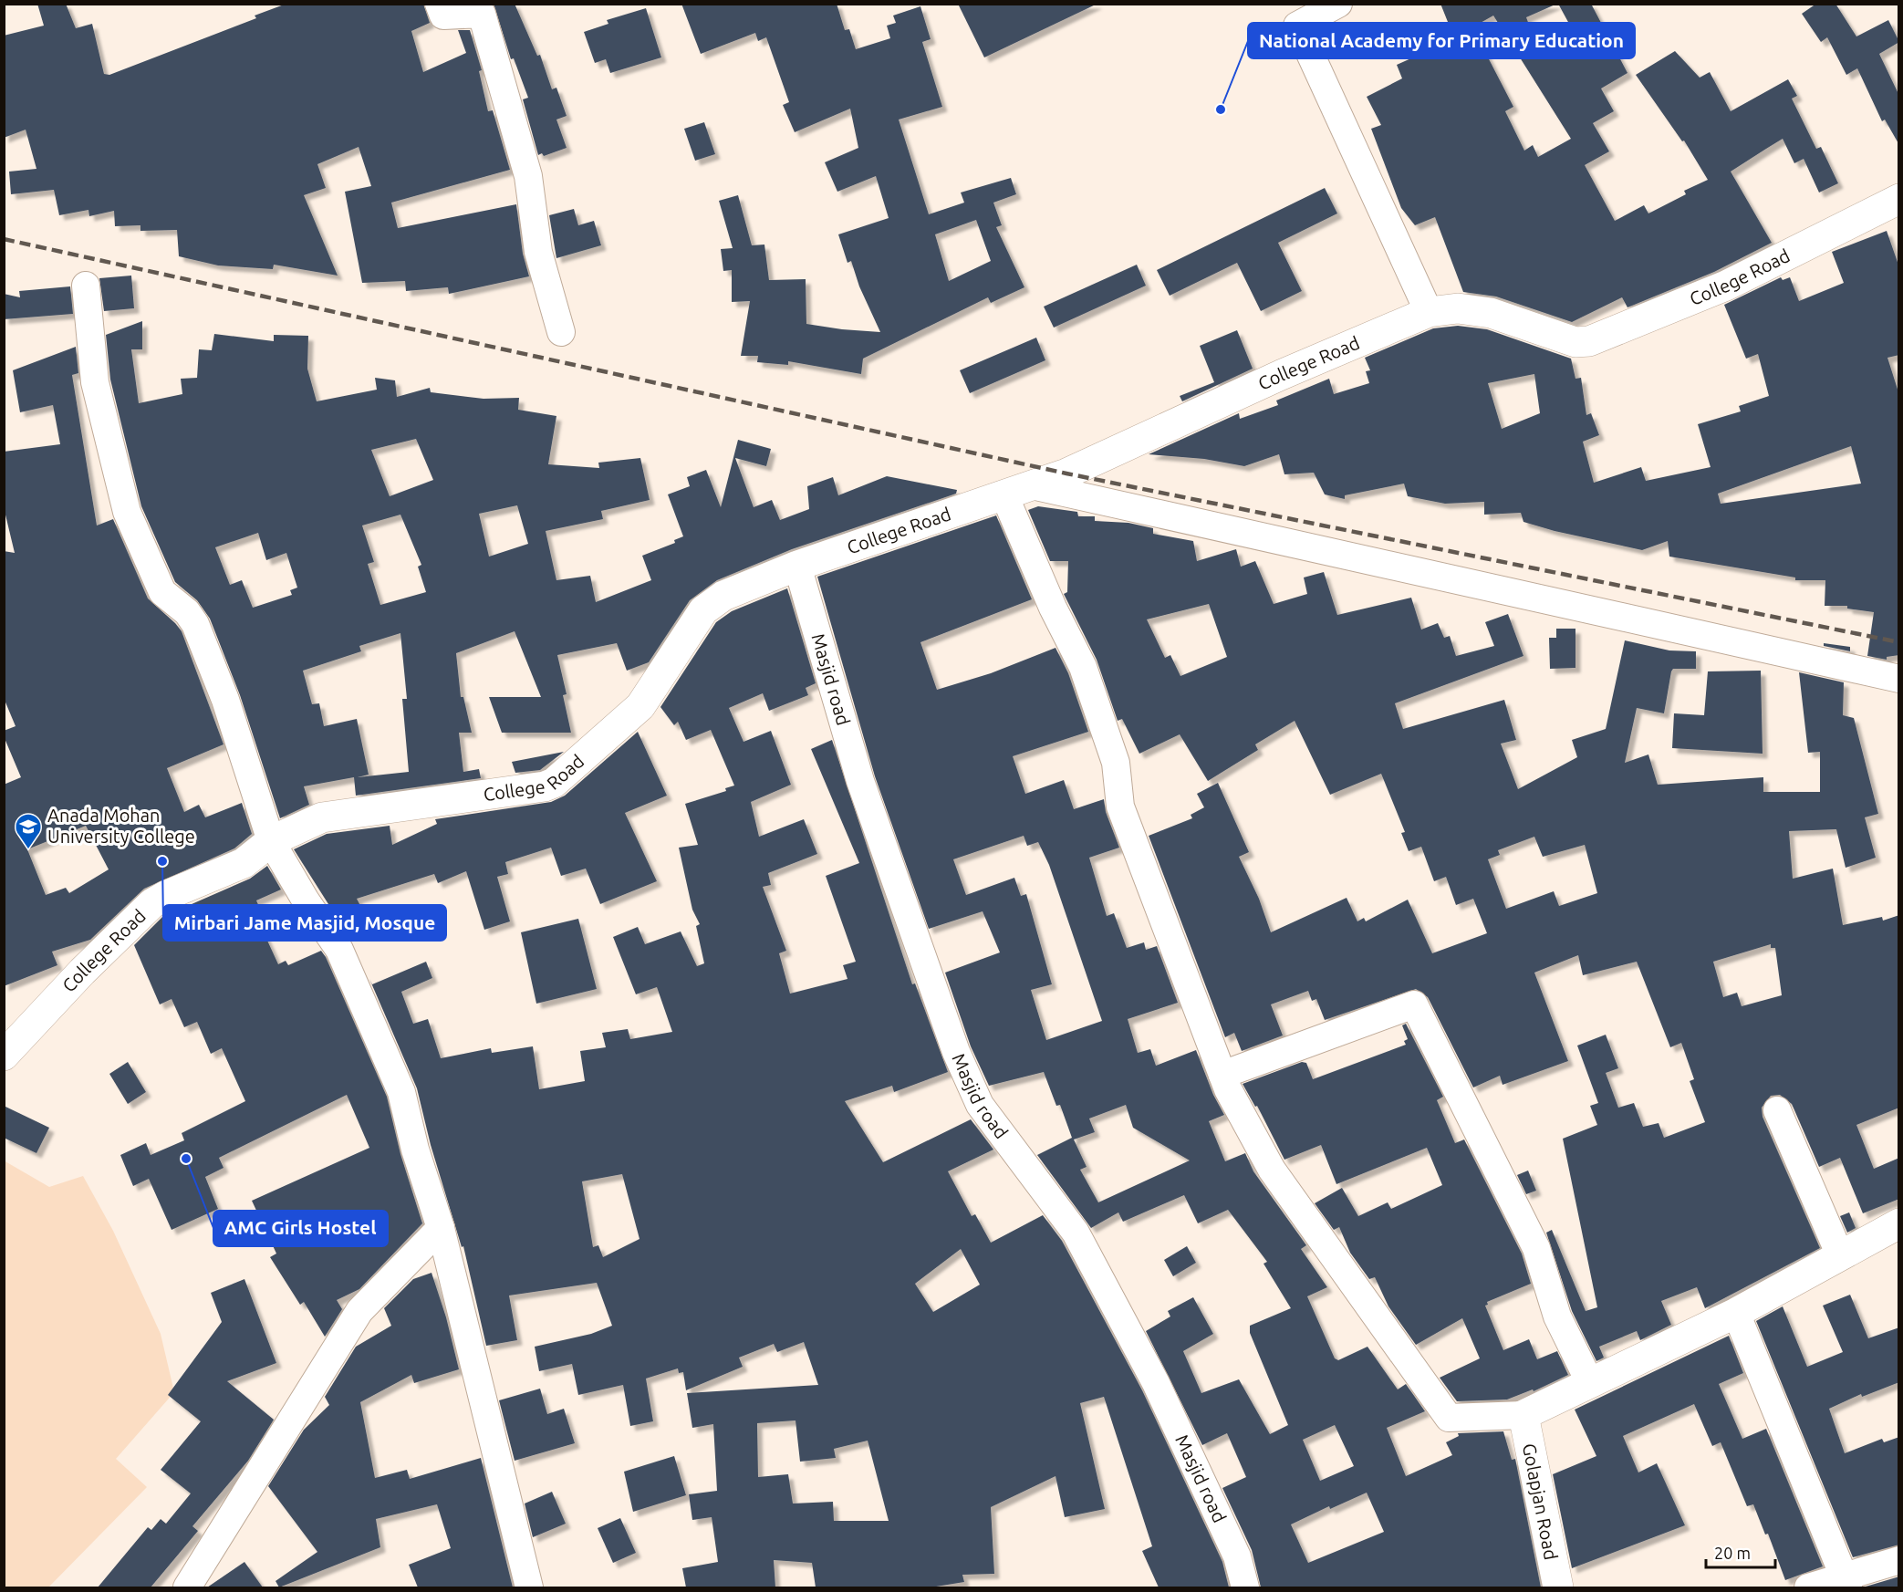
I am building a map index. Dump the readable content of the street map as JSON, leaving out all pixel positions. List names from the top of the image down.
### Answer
{
  "streets": {
    "street": ["College Road", "Masjid road", "Golapjan Road"]
  },
  "crossings": [
    ["College Road", "Masjid road"]
  ],
  "places": {
    "other": ["National Academy for Primary Education", "Mirbari Jame Masjid, Mosque", "AMC Girls Hostel"],
    "school or university": ["Anada Mohan University College"]
  },
  "scale_bar": "20 m"
}
